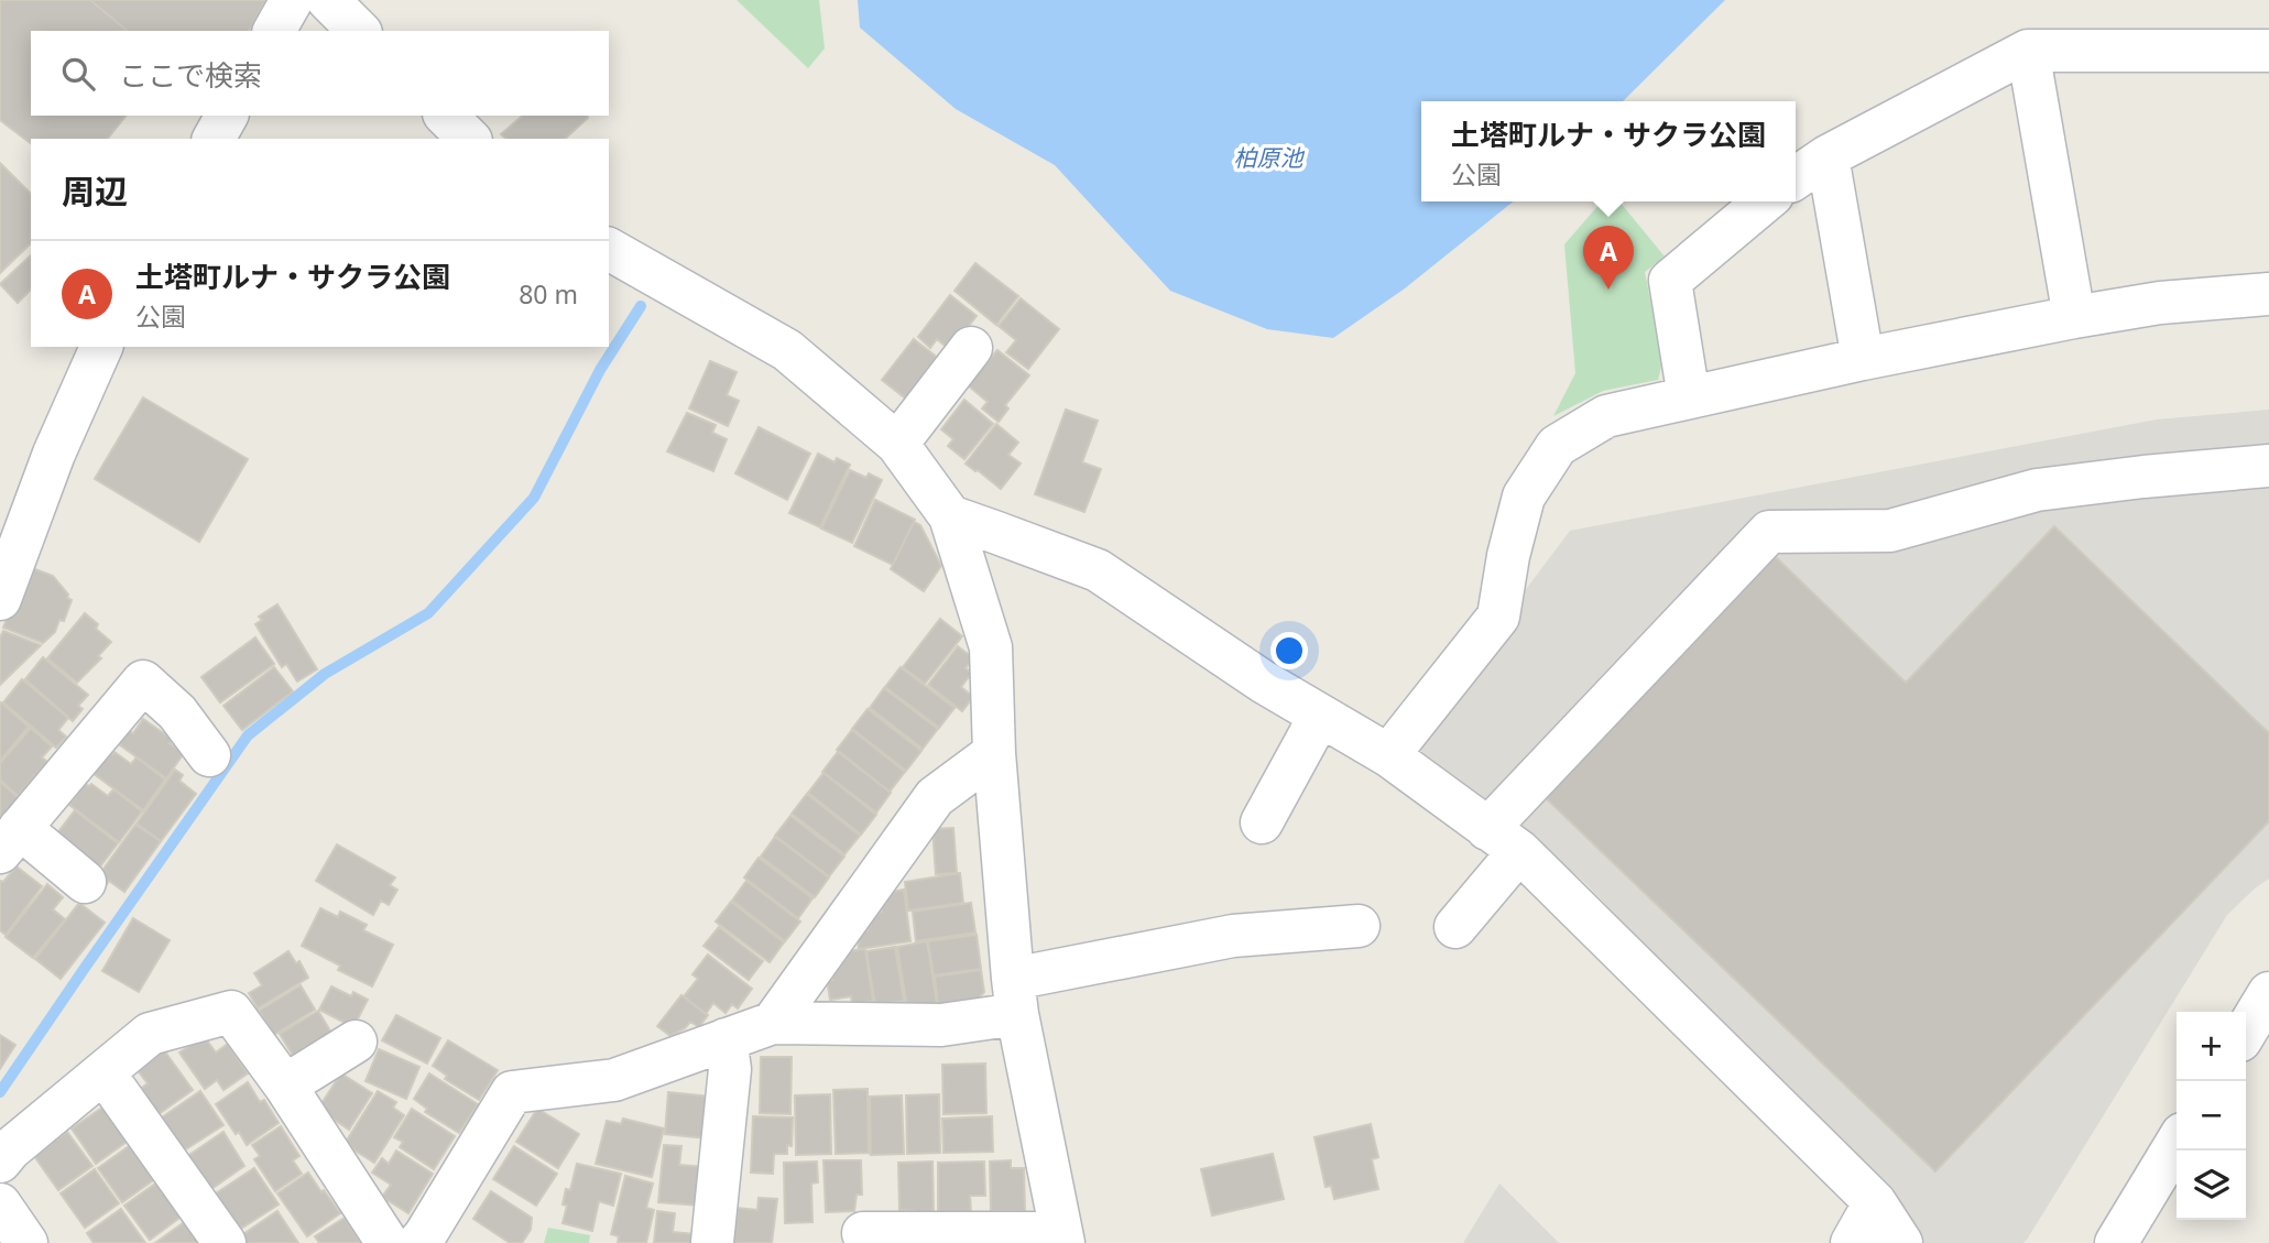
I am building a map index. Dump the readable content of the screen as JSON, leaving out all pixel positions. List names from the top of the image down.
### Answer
{
  "water": ["柏原池"],
  "page": {
    "search": "ここで検索",
    "popup": ["土塔町ルナ・サクラ公園", "公園"],
    "heading": "周辺",
    "pins": "A",
    "list": [
      {
        "mark": "A",
        "name": "土塔町ルナ・サクラ公園",
        "note": "公園",
        "value": "80 m"
      }
    ],
    "map_buttons": ["+", "−"]
  }
}
